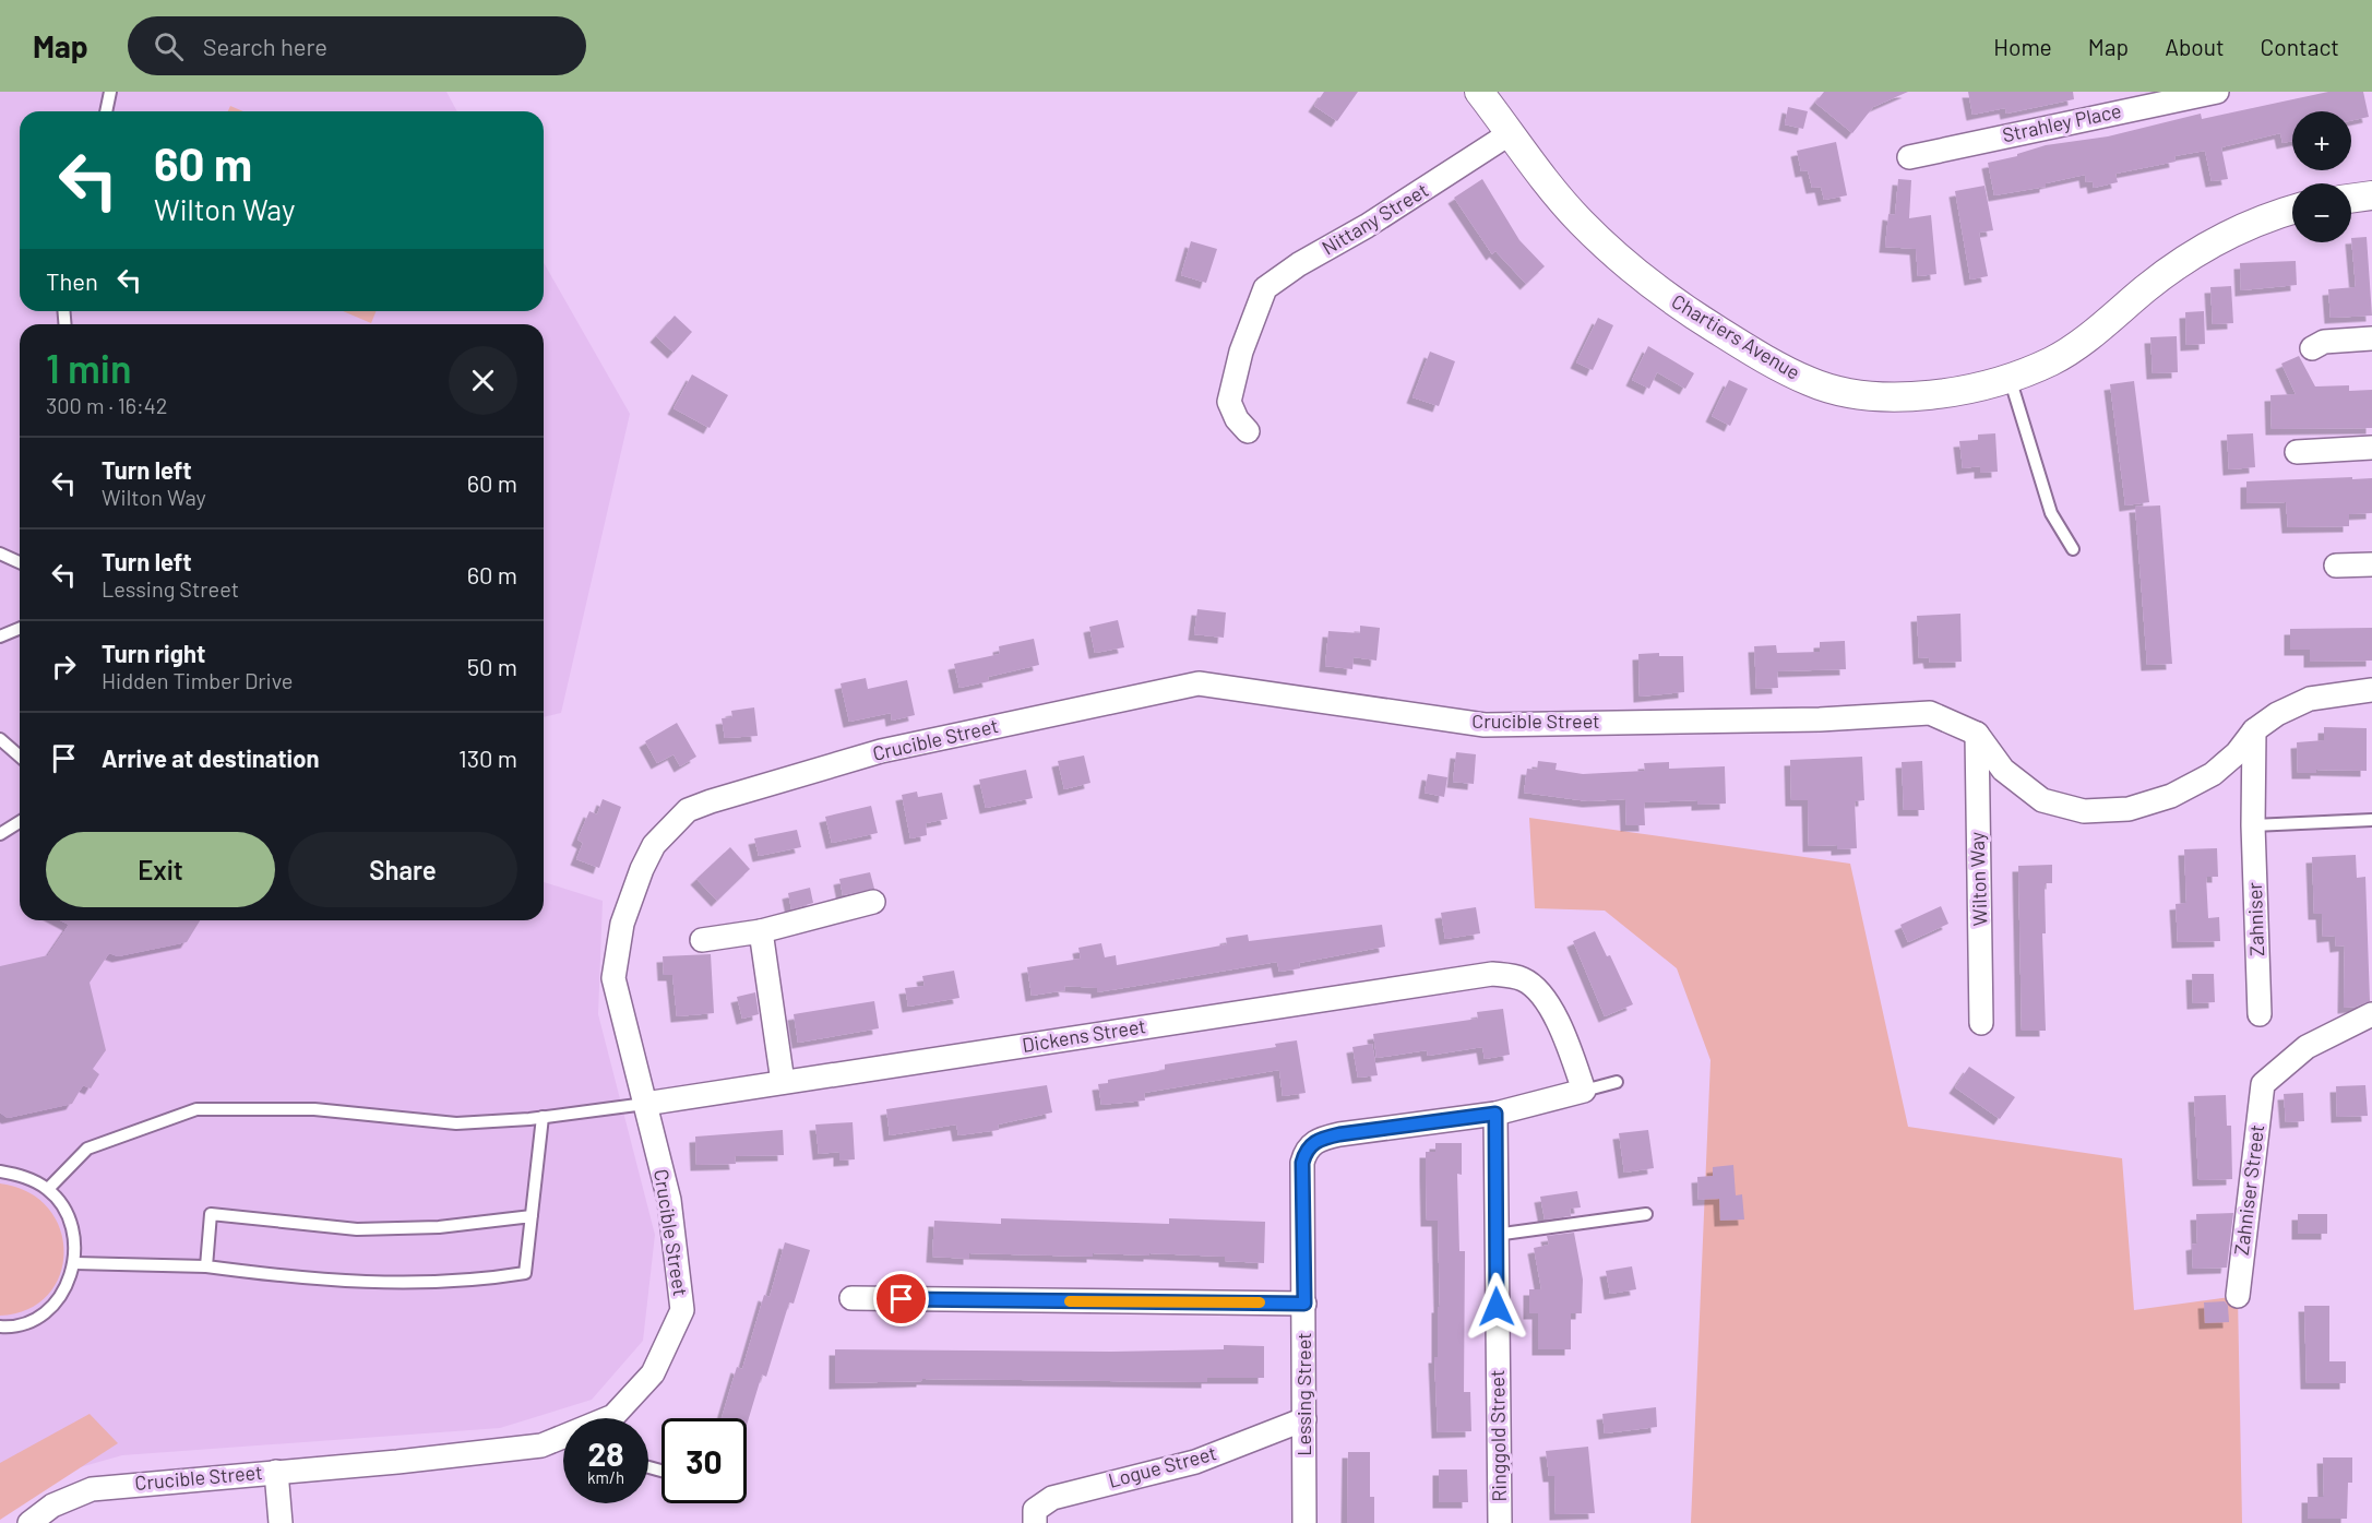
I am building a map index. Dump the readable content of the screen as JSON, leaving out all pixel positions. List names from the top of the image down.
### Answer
{
  "streets": {
    "street": [
      "Strahley Place",
      "Nittany Street",
      "Chartiers Avenue",
      "Crucible Street",
      "Wilton Way",
      "Zahniser",
      "Dickens Street",
      "Zahniser Street",
      "Lessing Street",
      "Ringgold Street",
      "Logue Street"
    ]
  },
  "crossings": [
    ["Nittany Street", "Chartiers Avenue"],
    ["Crucible Street", "Wilton Way"],
    ["Crucible Street", "Dickens Street"],
    ["Lessing Street", "Ringgold Street"],
    ["Lessing Street", "Logue Street"]
  ],
  "page": {
    "header": "Map",
    "search": "Search here",
    "nav": [
      "Home",
      "Map",
      "About",
      "Contact"
    ],
    "map_buttons": ["+", "−"],
    "turn": ["60 m", "Wilton Way"],
    "then": "Then",
    "heading": ["1 min", "300 m · 16:42"],
    "list": [
      {
        "name": "Turn left",
        "note": "Wilton Way",
        "value": "60 m"
      },
      {
        "name": "Turn left",
        "note": "Lessing Street",
        "value": "60 m"
      },
      {
        "name": "Turn right",
        "note": "Hidden Timber Drive",
        "value": "50 m"
      },
      {
        "name": "Arrive at destination",
        "value": "130 m"
      }
    ],
    "buttons": ["Exit", "Share"],
    "speed": "28 km/h",
    "limit": "30"
  }
}
